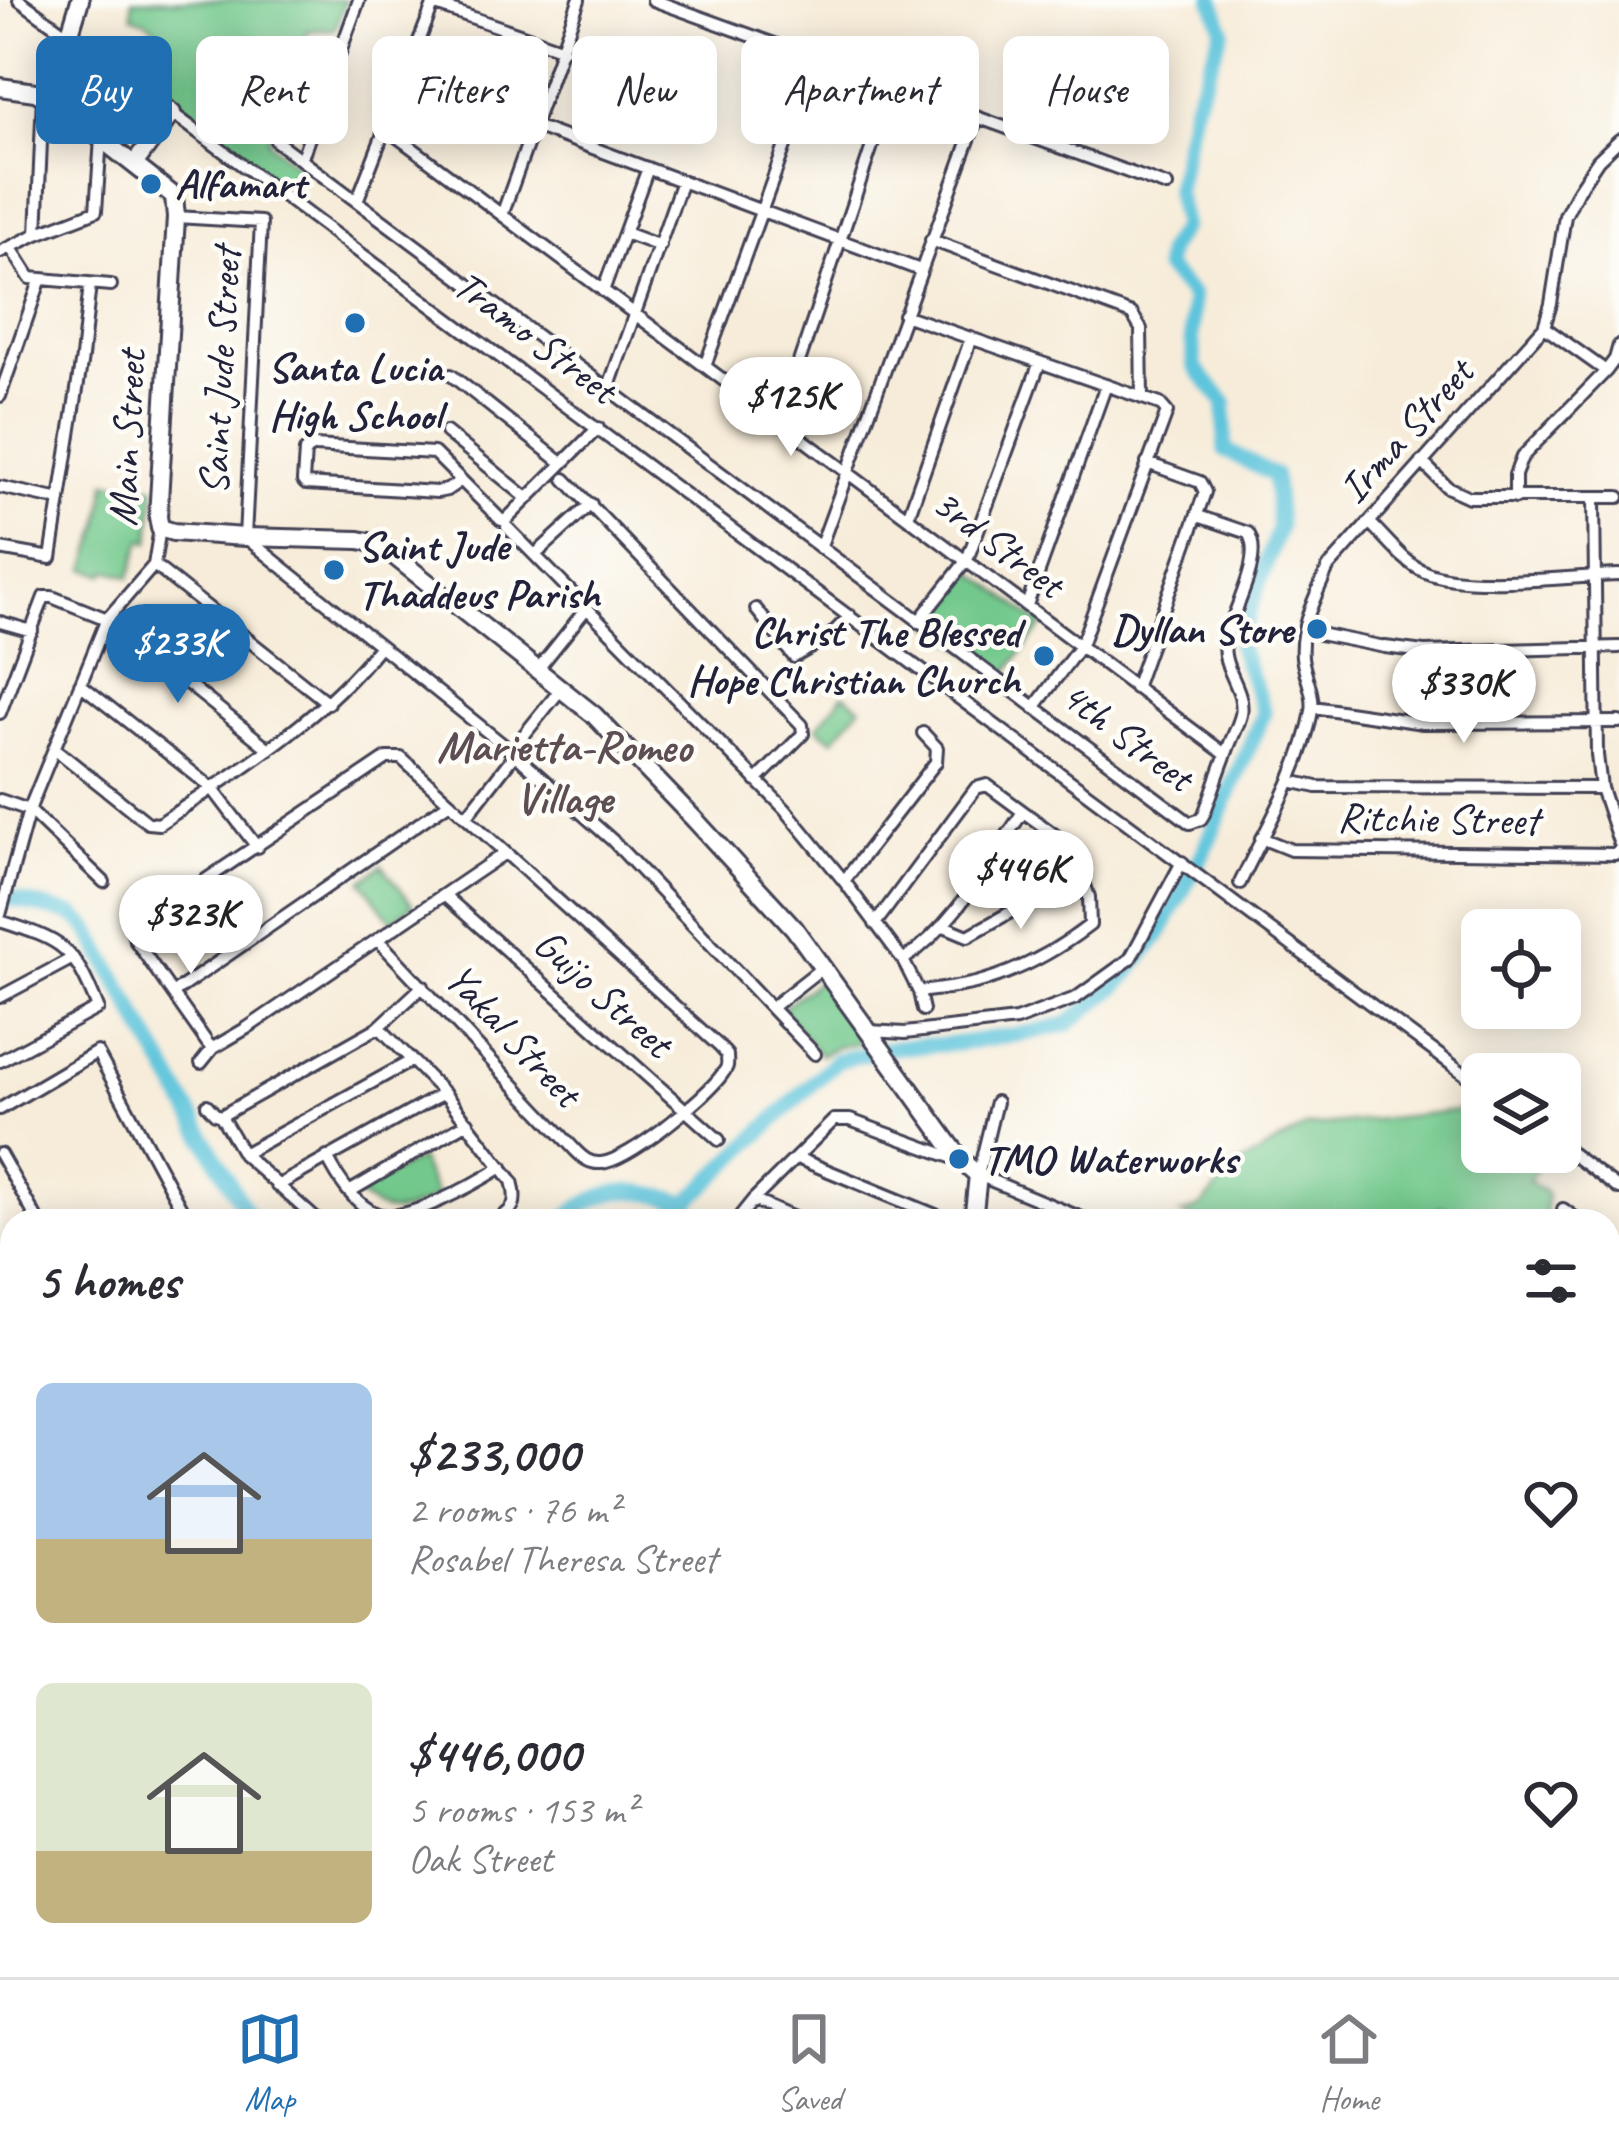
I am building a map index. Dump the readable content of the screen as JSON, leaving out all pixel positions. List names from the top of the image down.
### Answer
{
  "streets": {
    "street": [
      "Tramo Street",
      "Saint Jude Street",
      "Irma Street",
      "Main Street",
      "3rd Street",
      "4th Street",
      "Ritchie Street",
      "Guijo Street",
      "Yakal Street"
    ]
  },
  "crossings": [
    ["Saint Jude Street", "Main Street"],
    ["Irma Street", "Ritchie Street"],
    ["3rd Street", "4th Street"],
    ["Guijo Street", "Yakal Street"]
  ],
  "districts": ["Marietta-Romeo Village"],
  "places": [
    "Alfamart",
    "Santa Lucia High School",
    "Saint Jude Thaddeus Parish",
    "Dyllan Store",
    "Christ The Blessed Hope Christian Church",
    "TMO Waterworks"
  ],
  "page": {
    "chip": [
      "Buy",
      "Rent",
      "Filters",
      "New",
      "Apartment",
      "House"
    ],
    "price": [
      "$125K",
      "$233K",
      "$330K",
      "$446K",
      "$323K"
    ],
    "heading": "5 homes",
    "list": [
      {
        "name": "$233,000",
        "note": "2 rooms · 76 m² · Rosabel Theresa Street"
      },
      {
        "name": "$446,000",
        "note": "5 rooms · 153 m² · Oak Street"
      }
    ],
    "tabs": ["Map", "Saved", "Home"]
  }
}
